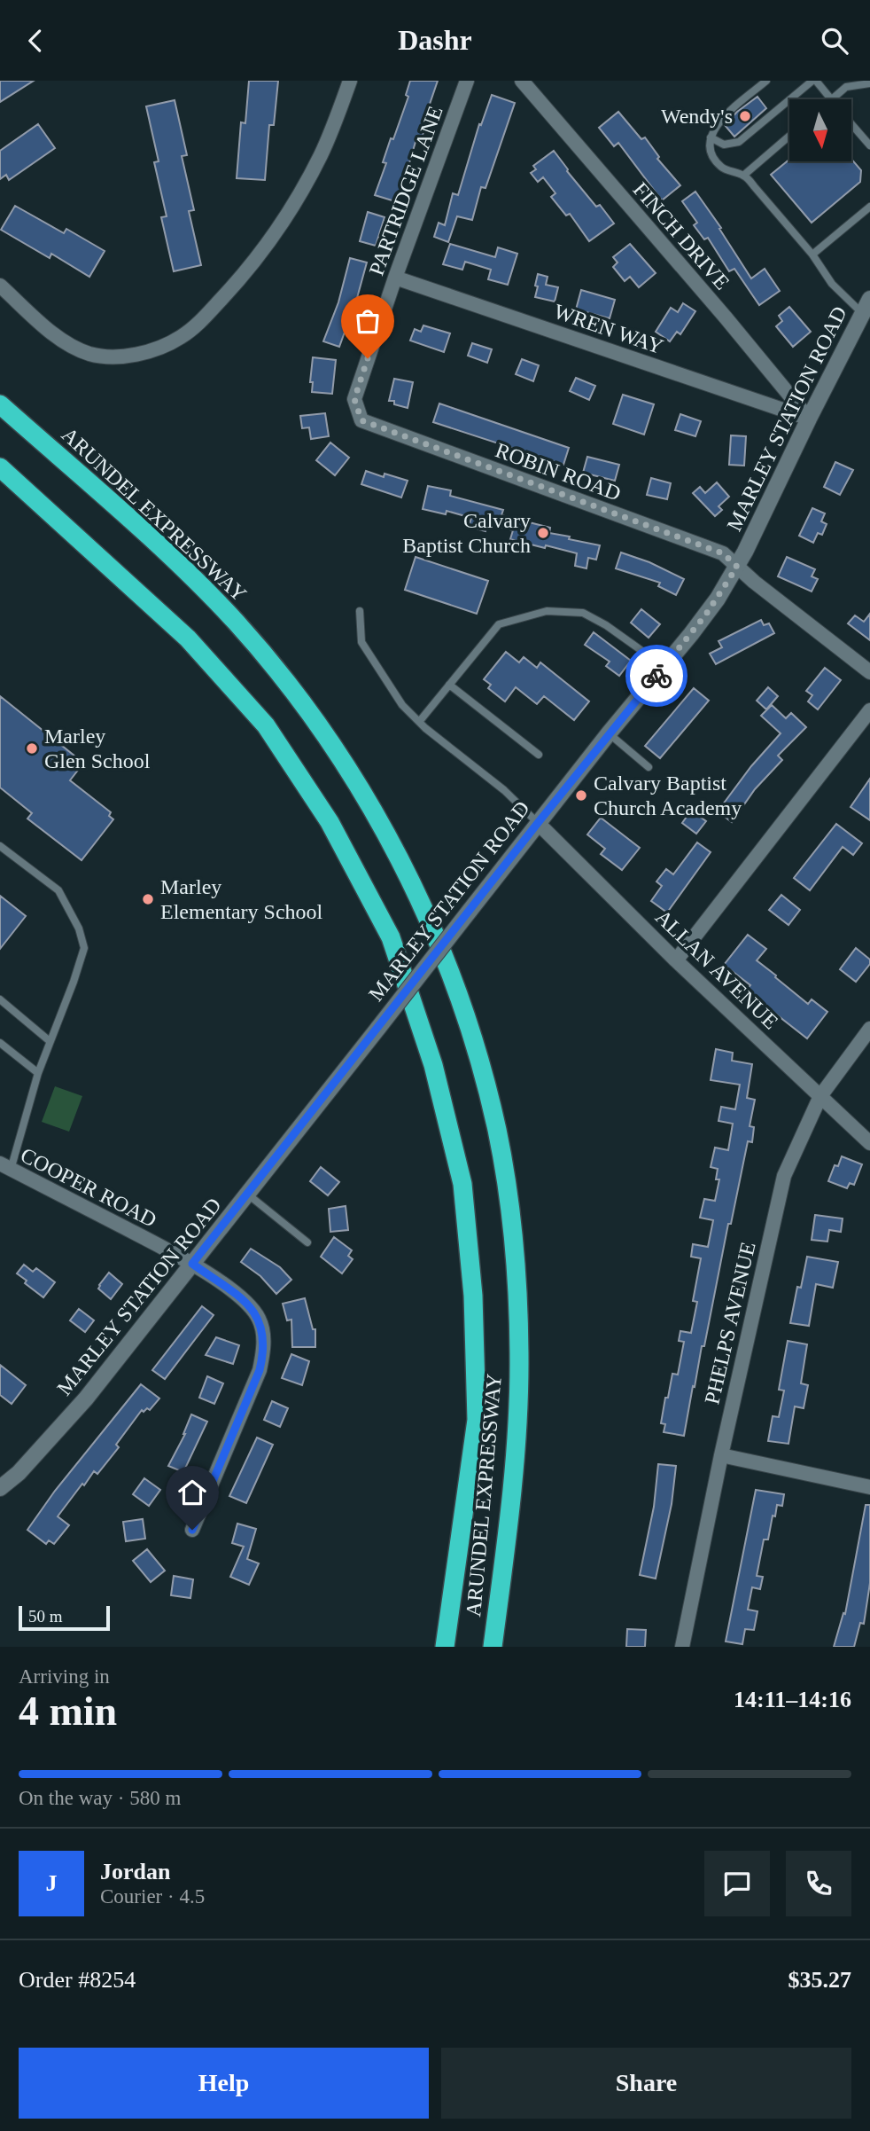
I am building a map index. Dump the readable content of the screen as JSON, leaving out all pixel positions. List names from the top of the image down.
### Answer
{
  "streets": {
    "highway": ["ARUNDEL EXPRESSWAY"],
    "main road": ["MARLEY STATION ROAD"],
    "street": [
      "PARTRIDGE LANE",
      "FINCH DRIVE",
      "WREN WAY",
      "ROBIN ROAD",
      "ALLAN AVENUE",
      "COOPER ROAD",
      "PHELPS AVENUE"
    ]
  },
  "crossings": [
    ["PARTRIDGE LANE", "WREN WAY"],
    ["PARTRIDGE LANE", "ROBIN ROAD"],
    ["FINCH DRIVE", "WREN WAY"],
    ["FINCH DRIVE", "MARLEY STATION ROAD"],
    ["WREN WAY", "MARLEY STATION ROAD"],
    ["MARLEY STATION ROAD", "ROBIN ROAD"],
    ["MARLEY STATION ROAD", "ALLAN AVENUE"],
    ["MARLEY STATION ROAD", "COOPER ROAD"],
    ["ALLAN AVENUE", "PHELPS AVENUE"]
  ],
  "places": [
    "Wendy's",
    "Calvary Baptist Church",
    "Marley Glen School",
    "Calvary Baptist Church Academy",
    "Marley Elementary School"
  ],
  "scale_bar": "50 m",
  "north": "bottom",
  "page": {
    "header": "Dashr",
    "scale": "50 m",
    "heading": ["4 min", "Arriving in", "14:11–14:16"],
    "panel": [
      "Jordan",
      "Courier · 4.5",
      "Order #8254",
      "$35.27"
    ],
    "bar": "On the way · 580 m",
    "round": "J",
    "buttons": ["Help", "Share"]
  }
}
